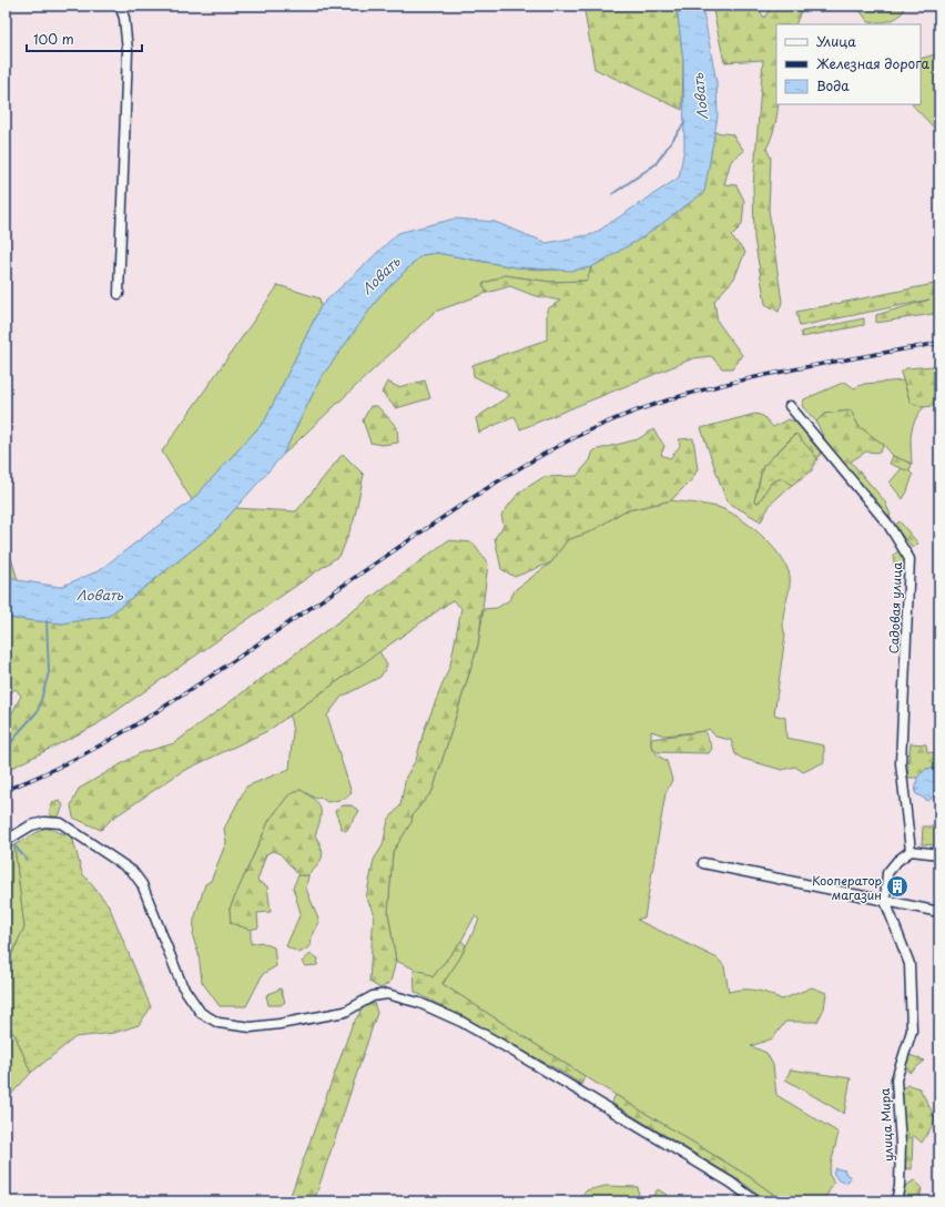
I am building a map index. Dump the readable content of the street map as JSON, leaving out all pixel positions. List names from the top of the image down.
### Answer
{
  "streets": {
    "street": ["Садовая улица", "улица Мира"]
  },
  "crossings": [
    ["Садовая улица", "улица Мира"]
  ],
  "water": ["Ловать"],
  "places": {
    "building": ["Кооператор магазин"]
  },
  "legend": ["Улица", "Железная дорога", "Вода"],
  "scale_bar": "100 m"
}
